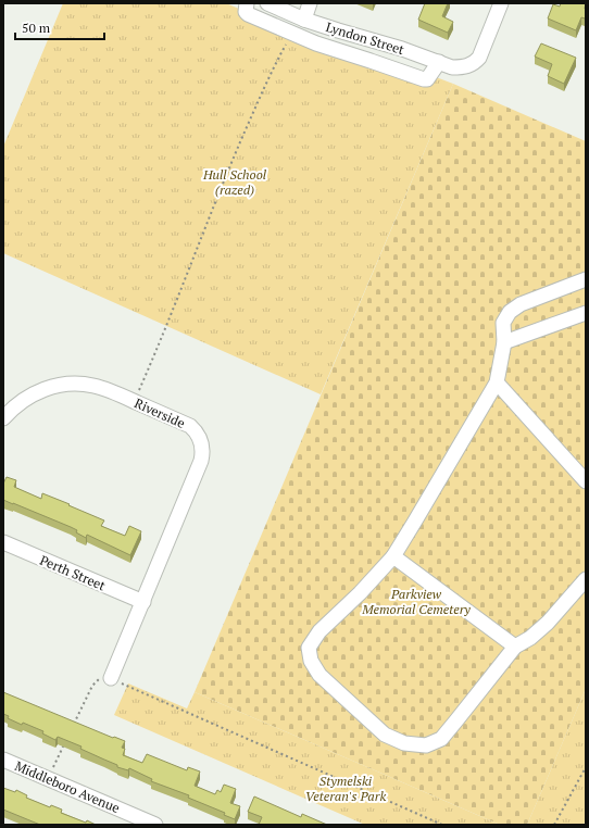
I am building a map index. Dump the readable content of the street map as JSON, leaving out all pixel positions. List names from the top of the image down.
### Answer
{
  "streets": {
    "street": [
      "Lyndon Street",
      "Riverside",
      "Perth Street",
      "Middleboro Avenue"
    ]
  },
  "crossings": [
    ["Riverside", "Perth Street"]
  ],
  "parks": ["Hull School (razed)", "Parkview Memorial Cemetery", "Stymelski Veteran's Park"],
  "scale_bar": "50 m"
}
